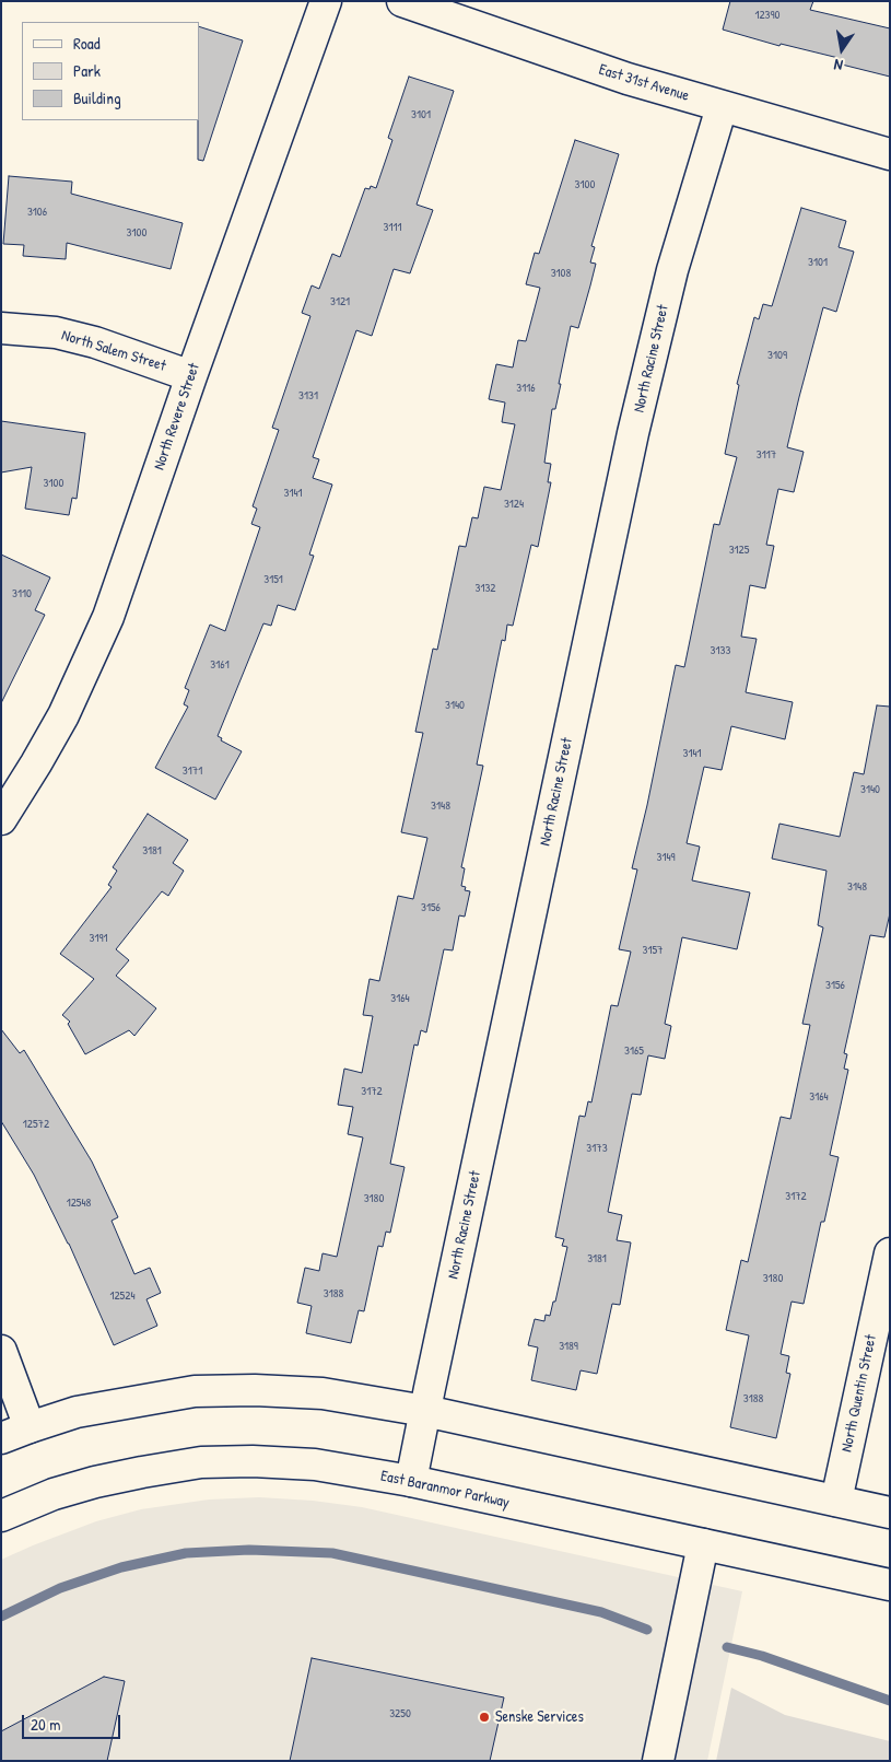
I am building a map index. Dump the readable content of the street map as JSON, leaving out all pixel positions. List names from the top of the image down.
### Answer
{
  "streets": {
    "street": [
      "East 31st Avenue",
      "North Salem Street",
      "North Racine Street",
      "North Revere Street",
      "North Quentin Street",
      "East Baranmor Parkway"
    ]
  },
  "crossings": [
    ["East 31st Avenue", "North Racine Street"],
    ["North Salem Street", "North Revere Street"],
    ["North Racine Street", "East Baranmor Parkway"]
  ],
  "places": ["Senske Services"],
  "house_numbers": [
    "12390",
    "3101",
    "3100",
    "3106",
    "3111",
    "3100",
    "3101",
    "3108",
    "3121",
    "3109",
    "3116",
    "3131",
    "3117",
    "3100",
    "3141",
    "3124",
    "3125",
    "3151",
    "3132",
    "3110",
    "3133",
    "3161",
    "3140",
    "3141",
    "3171",
    "3140",
    "3148",
    "3181",
    "3149",
    "3148",
    "3156",
    "3191",
    "3157",
    "3156",
    "3164",
    "3165",
    "3172",
    "3164",
    "12572",
    "3173",
    "3172",
    "3180",
    "12548",
    "3181",
    "3180",
    "3188",
    "12524",
    "3189",
    "3188",
    "3250"
  ],
  "legend": ["Road", "Park", "Building"],
  "scale_bar": "20 m",
  "north": "bottom"
}
